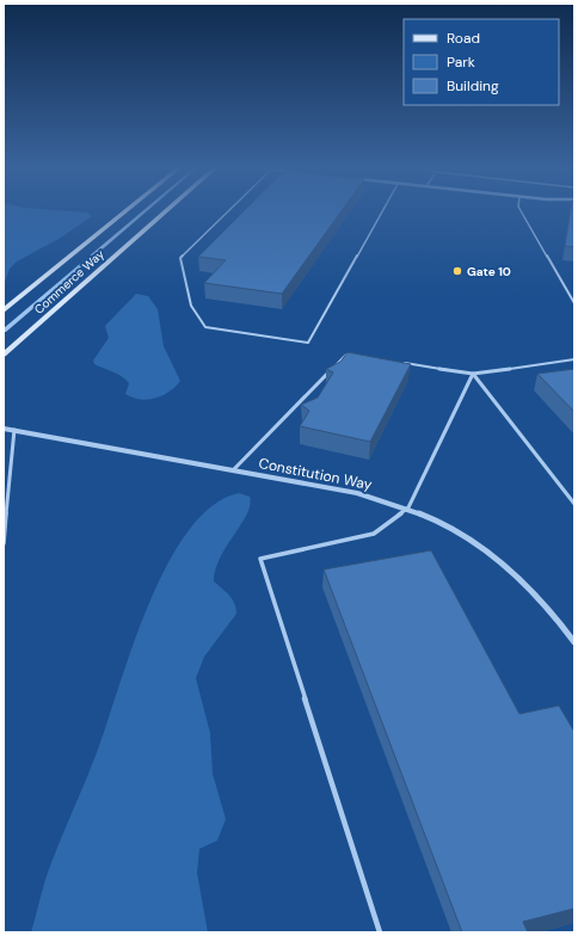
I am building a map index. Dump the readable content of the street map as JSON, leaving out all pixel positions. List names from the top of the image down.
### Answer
{
  "streets": {
    "street": ["Commerce Way", "Constitution Way"]
  },
  "places": ["Gate 10"],
  "legend": ["Road", "Park", "Building"]
}
